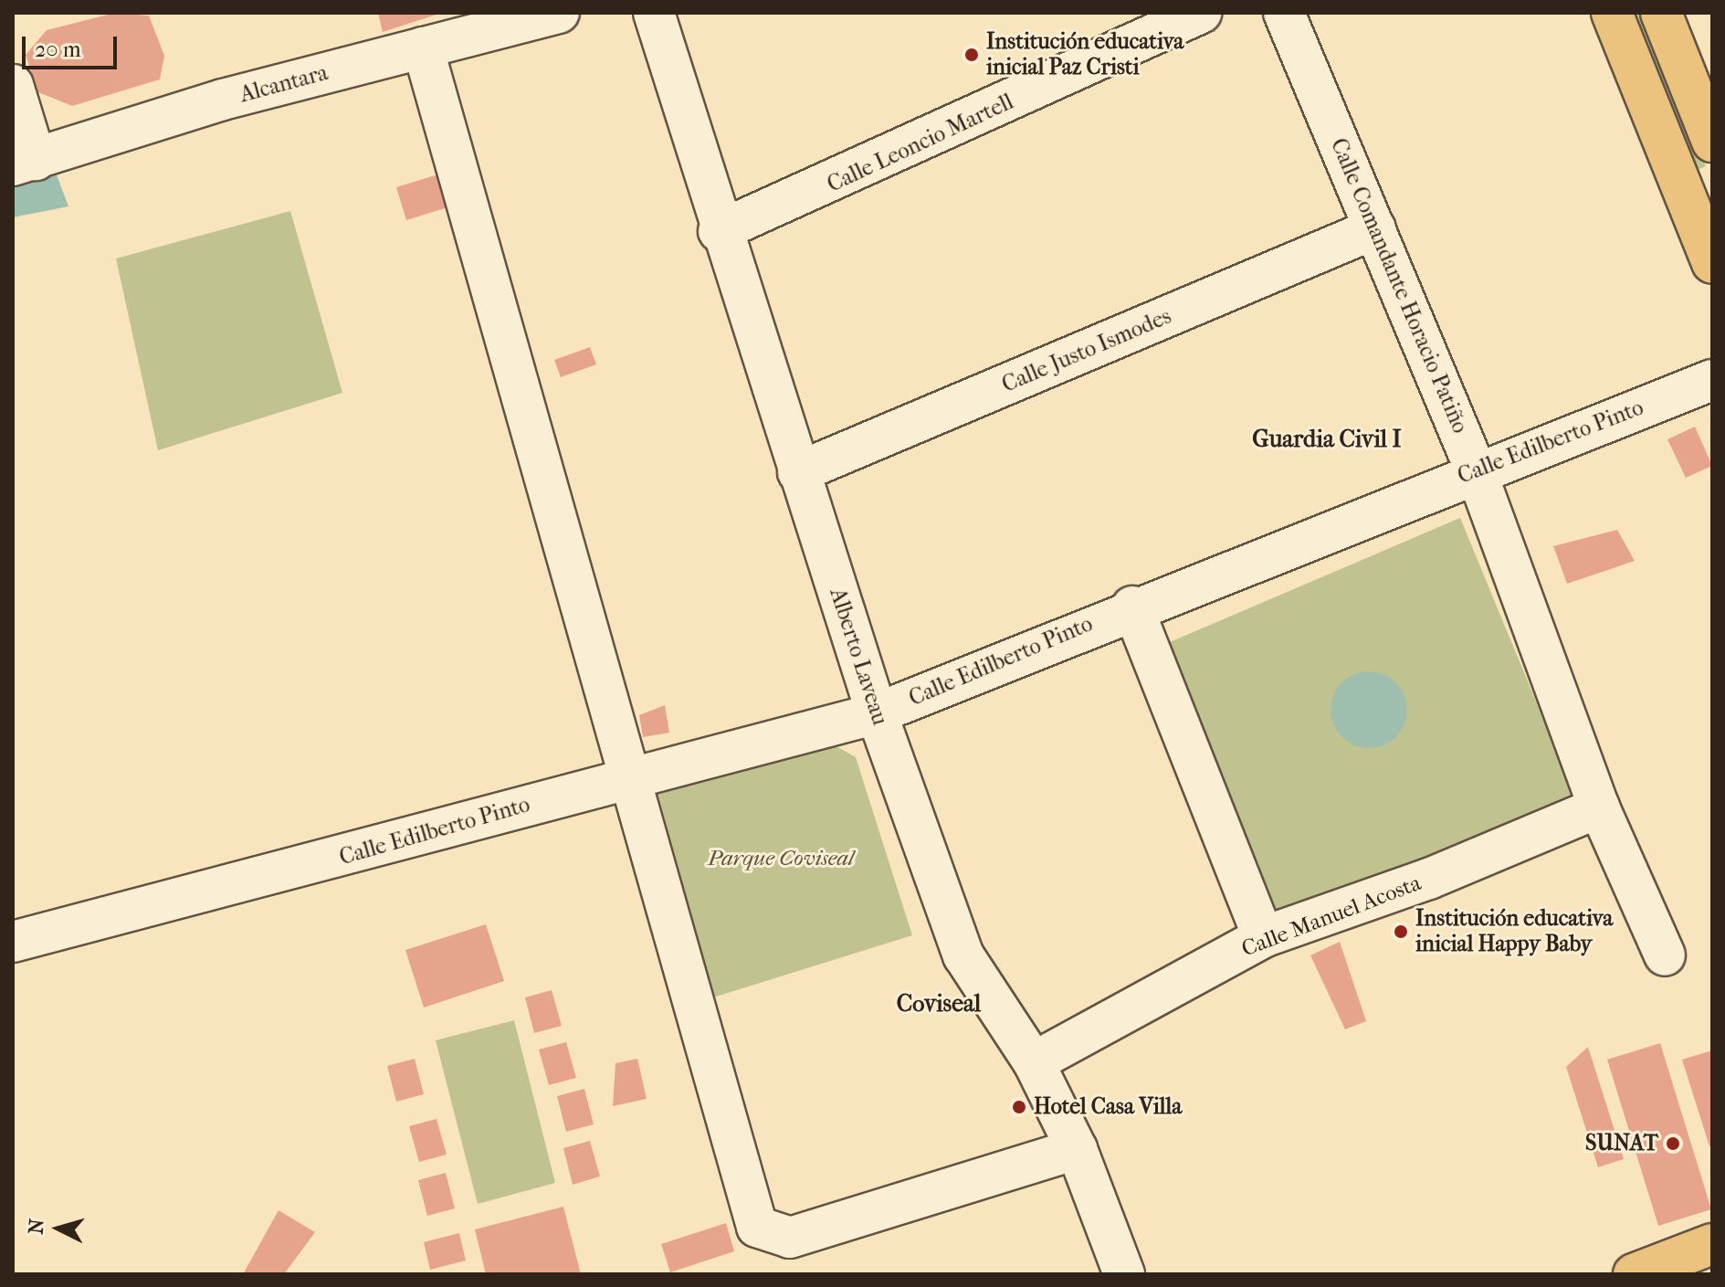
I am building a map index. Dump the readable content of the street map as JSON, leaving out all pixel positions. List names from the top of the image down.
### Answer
{
  "streets": {
    "street": [
      "Alcantara",
      "Calle Leoncio Martell",
      "Calle Comandante Horacio Patiño",
      "Calle Justo Ismodes",
      "Calle Edilberto Pinto",
      "Alberto Laveau",
      "Calle Manuel Acosta"
    ]
  },
  "crossings": [
    ["Calle Leoncio Martell", "Alberto Laveau"],
    ["Calle Comandante Horacio Patiño", "Calle Justo Ismodes"],
    ["Calle Comandante Horacio Patiño", "Calle Edilberto Pinto"],
    ["Calle Comandante Horacio Patiño", "Calle Manuel Acosta"],
    ["Calle Justo Ismodes", "Alberto Laveau"],
    ["Calle Edilberto Pinto", "Alberto Laveau"],
    ["Alberto Laveau", "Calle Manuel Acosta"]
  ],
  "districts": ["Guardia Civil I", "Coviseal"],
  "parks": ["Parque Coviseal"],
  "places": [
    "Institución educativa inicial Paz Cristi",
    "Institución educativa inicial Happy Baby",
    "Hotel Casa Villa",
    "SUNAT"
  ],
  "scale_bar": "20 m",
  "north": "left"
}
